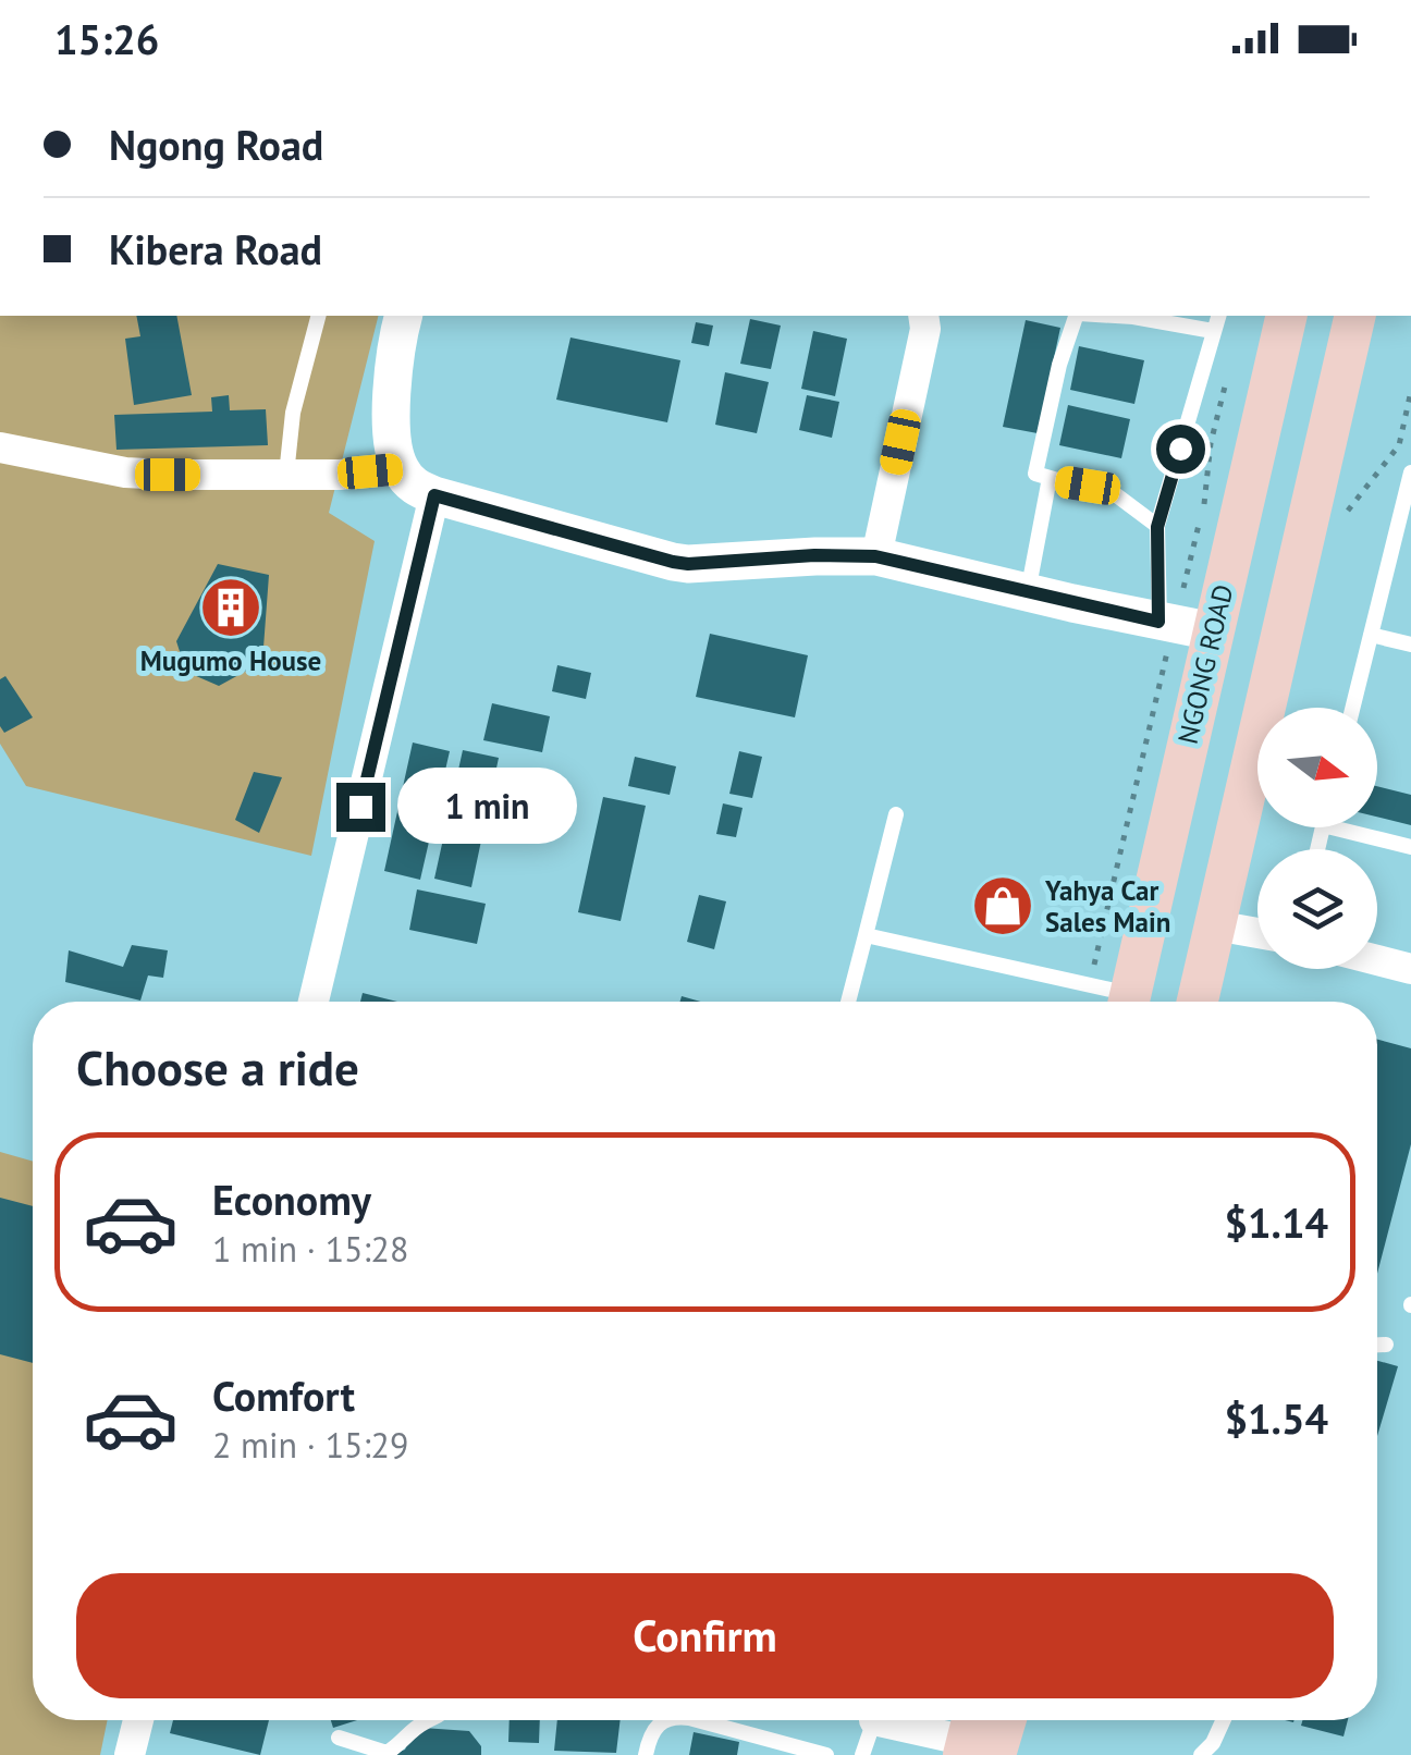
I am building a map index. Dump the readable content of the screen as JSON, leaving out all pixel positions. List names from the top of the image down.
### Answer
{
  "streets": {
    "main road": ["NGONG ROAD"]
  },
  "places": {
    "building": ["Mugumo House"],
    "shop": ["Yahya Car Sales Main"]
  },
  "north": "right",
  "page": {
    "status": "15:26",
    "banner": ["Ngong Road", "Kibera Road"],
    "bubble": "1 min",
    "heading": "Choose a ride",
    "list": [
      {
        "name": "Economy",
        "note": "1 min · 15:28",
        "value": "$1.14"
      },
      {
        "name": "Comfort",
        "note": "2 min · 15:29",
        "value": "$1.54"
      }
    ],
    "buttons": "Confirm"
  }
}
